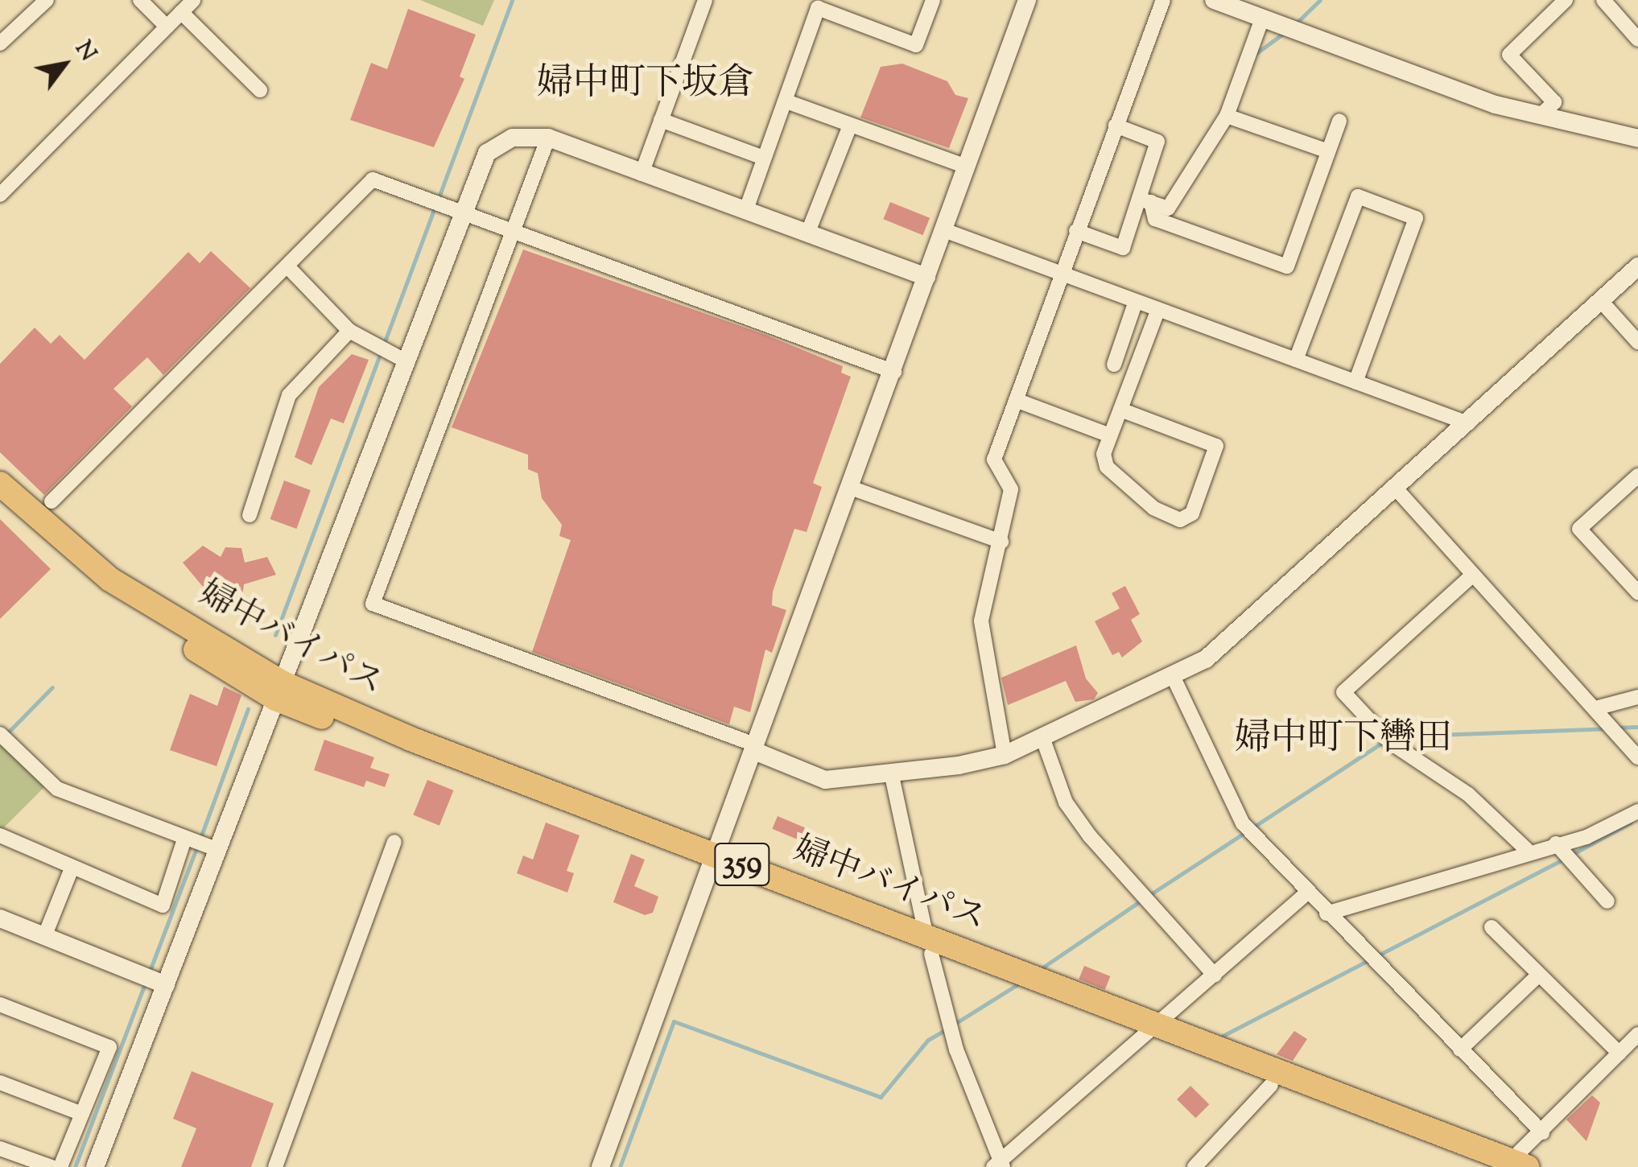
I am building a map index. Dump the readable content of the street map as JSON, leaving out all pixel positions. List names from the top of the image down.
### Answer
{
  "streets": {
    "highway": ["婦中バイパス", "359"]
  },
  "districts": ["婦中町下坂倉", "婦中町下轡田"],
  "north": "top right"
}
